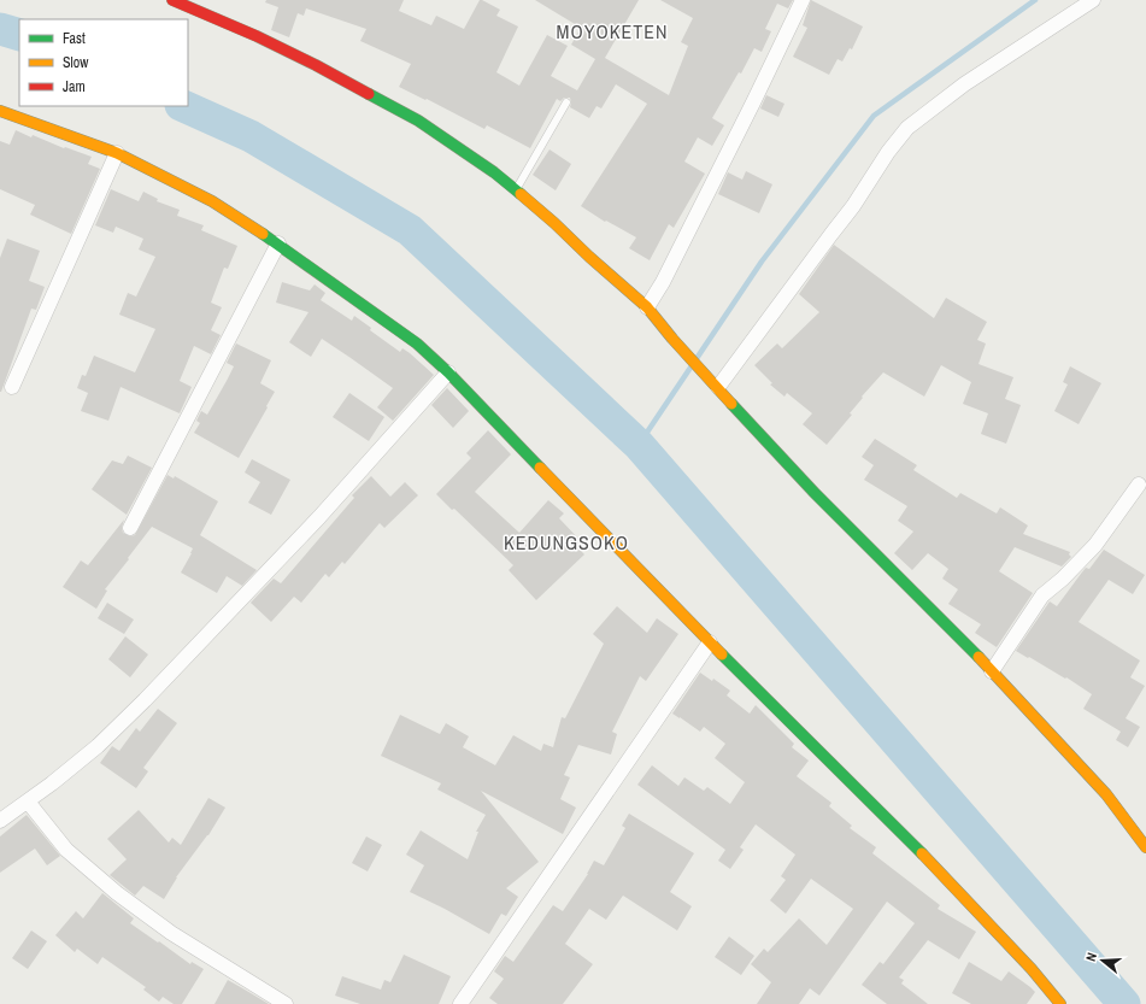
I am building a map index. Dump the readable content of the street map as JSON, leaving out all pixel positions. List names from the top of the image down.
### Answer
{
  "districts": ["MOYOKETEN", "KEDUNGSOKO"],
  "legend": ["Fast", "Slow", "Jam"],
  "north": "left"
}
